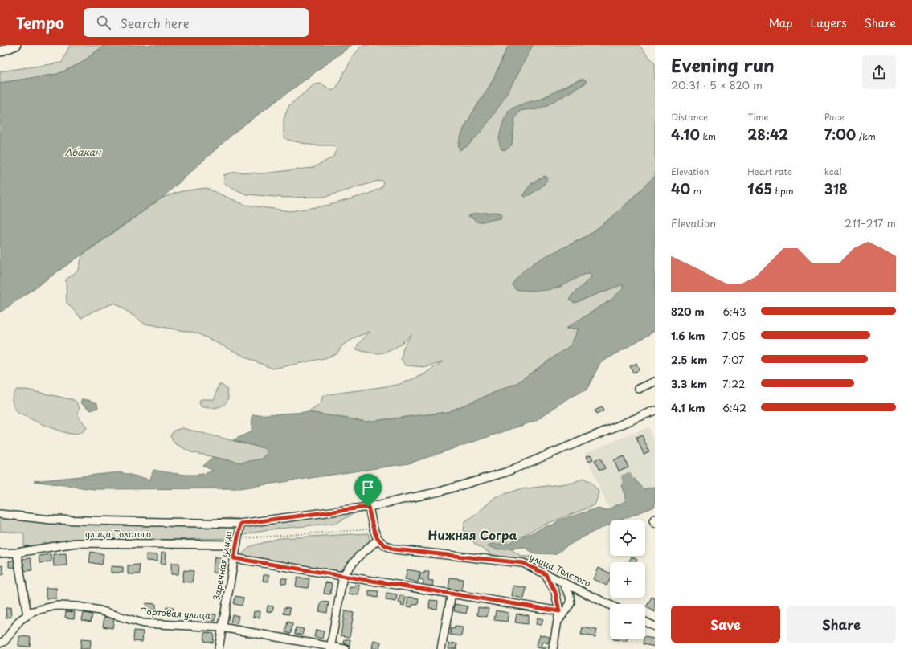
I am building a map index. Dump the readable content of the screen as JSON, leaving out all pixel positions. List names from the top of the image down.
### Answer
{
  "streets": {
    "street": ["улица Толстого", "Заречная улица", "Портовая улица"]
  },
  "crossings": [
    ["улица Толстого", "Заречная улица"],
    ["Заречная улица", "Портовая улица"]
  ],
  "districts": ["Нижняя Согра"],
  "water": ["Абакан"],
  "page": {
    "header": "Tempo",
    "search": "Search here",
    "nav": ["Map", "Layers", "Share"],
    "heading": ["Evening run", "20:31 · 5 × 820 m"],
    "stats": [
      ["Distance", "4.10 km"],
      ["Time", "28:42"],
      ["Pace", "7:00 /km"],
      ["Elevation", "40 m"],
      ["Heart rate", "165 bpm"],
      ["kcal", "318"]
    ],
    "chart": ["Elevation", "211–217 m"],
    "list": [
      {
        "name": "820 m",
        "note": "6:43"
      },
      {
        "name": "1.6 km",
        "note": "7:05"
      },
      {
        "name": "2.5 km",
        "note": "7:07"
      },
      {
        "name": "3.3 km",
        "note": "7:22"
      },
      {
        "name": "4.1 km",
        "note": "6:42"
      }
    ],
    "map_buttons": ["+", "−"],
    "buttons": ["Save", "Share"]
  }
}
